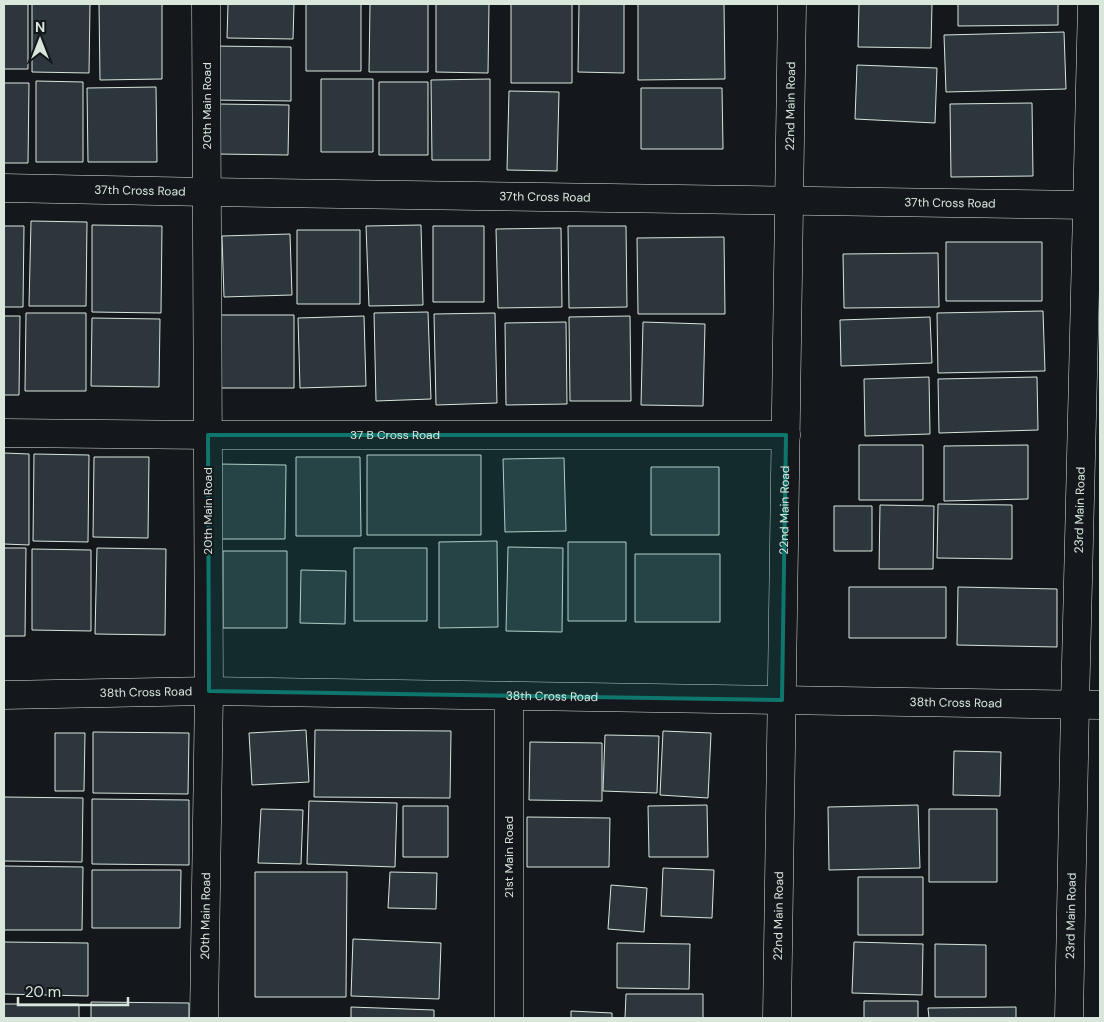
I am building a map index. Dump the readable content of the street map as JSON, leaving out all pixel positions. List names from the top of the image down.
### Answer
{
  "streets": {
    "street": [
      "20th Main Road",
      "22nd Main Road",
      "37th Cross Road",
      "37 B Cross Road",
      "23rd Main Road",
      "38th Cross Road",
      "21st Main Road"
    ]
  },
  "crossings": [
    ["20th Main Road", "37th Cross Road"],
    ["20th Main Road", "37 B Cross Road"],
    ["20th Main Road", "38th Cross Road"],
    ["22nd Main Road", "37th Cross Road"],
    ["22nd Main Road", "37 B Cross Road"],
    ["22nd Main Road", "38th Cross Road"],
    ["37th Cross Road", "23rd Main Road"],
    ["23rd Main Road", "38th Cross Road"],
    ["38th Cross Road", "21st Main Road"]
  ],
  "scale_bar": "20 m",
  "north": "top"
}
